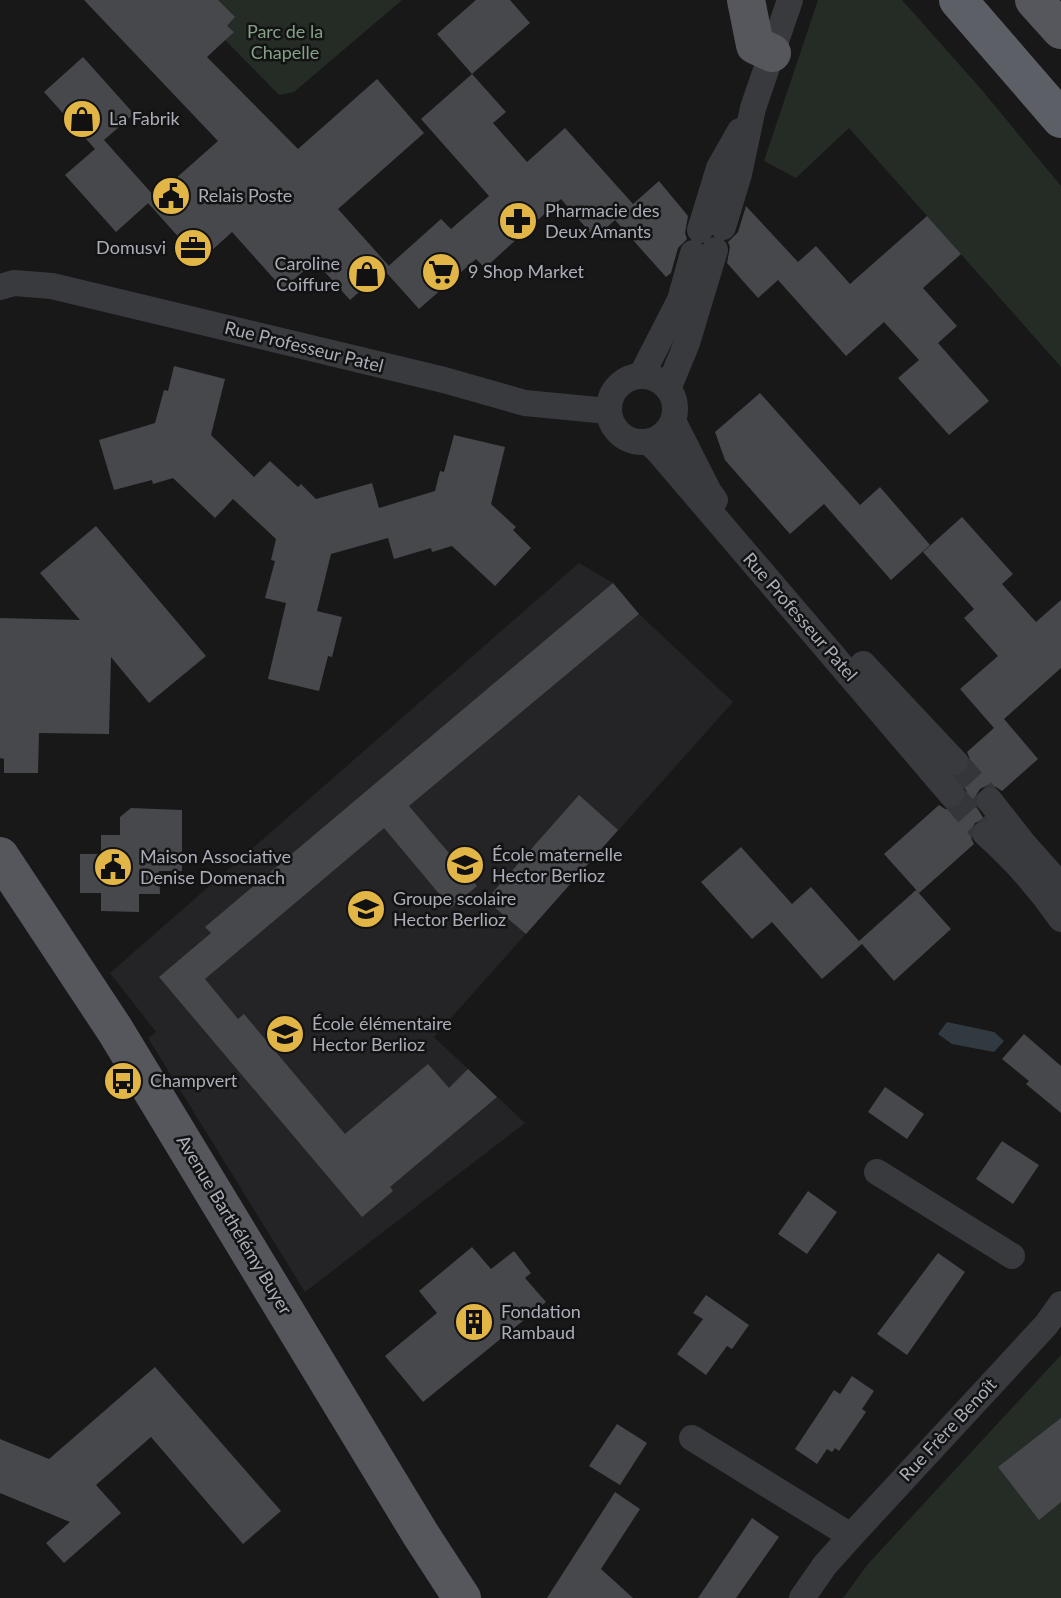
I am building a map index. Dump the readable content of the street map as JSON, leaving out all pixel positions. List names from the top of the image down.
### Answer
{
  "streets": {
    "main road": ["Avenue Barthélémy Buyer"],
    "street": ["Rue Professeur Patel", "Rue Frère Benoît"]
  },
  "parks": ["Parc de la Chapelle"],
  "places": {
    "shop": ["La Fabrik", "Caroline Coiffure"],
    "public building": ["Relais Poste", "Maison Associative Denise Domenach"],
    "pharmacy": ["Pharmacie des Deux Amants"],
    "office": ["Domusvi"],
    "supermarket": ["9 Shop Market"],
    "school or university": ["École maternelle Hector Berlioz", "Groupe scolaire Hector Berlioz", "École élémentaire Hector Berlioz"],
    "bus stop": ["Champvert"],
    "building": ["Fondation Rambaud"]
  }
}
